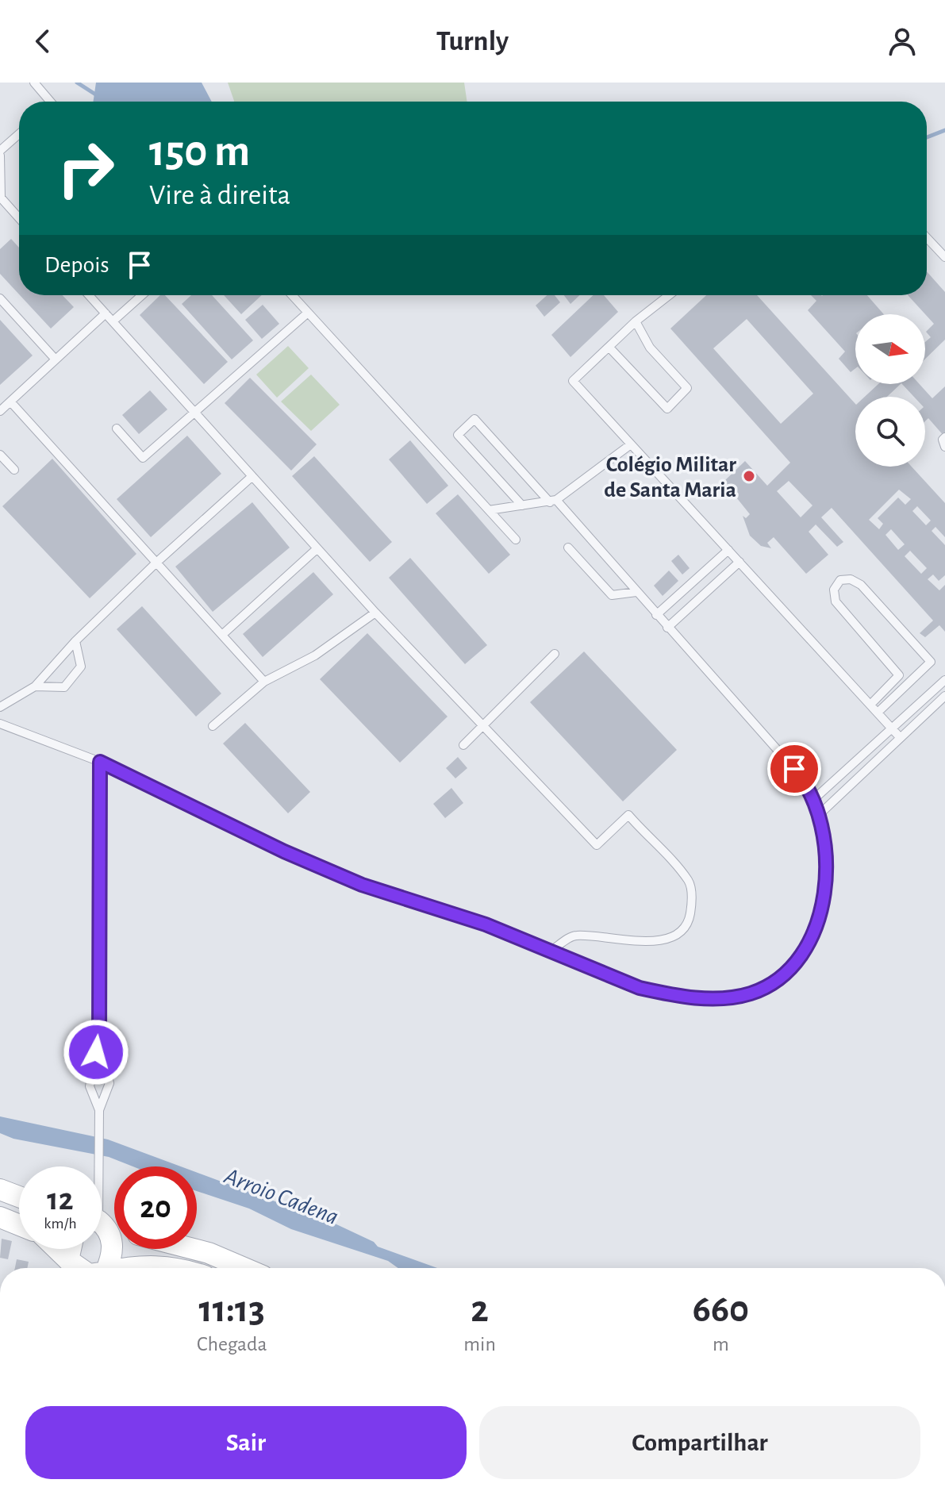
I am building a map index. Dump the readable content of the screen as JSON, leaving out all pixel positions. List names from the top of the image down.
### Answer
{
  "water": ["Arroio Cadena"],
  "places": ["Colégio Militar de Santa Maria"],
  "north": "right",
  "page": {
    "header": "Turnly",
    "turn": ["150 m", "Vire à direita"],
    "then": "Depois",
    "speed": "12 km/h",
    "limit": "20",
    "eta": [
      "11:13",
      "Chegada",
      "2",
      "min",
      "660",
      "m"
    ],
    "buttons": ["Sair", "Compartilhar"]
  }
}
